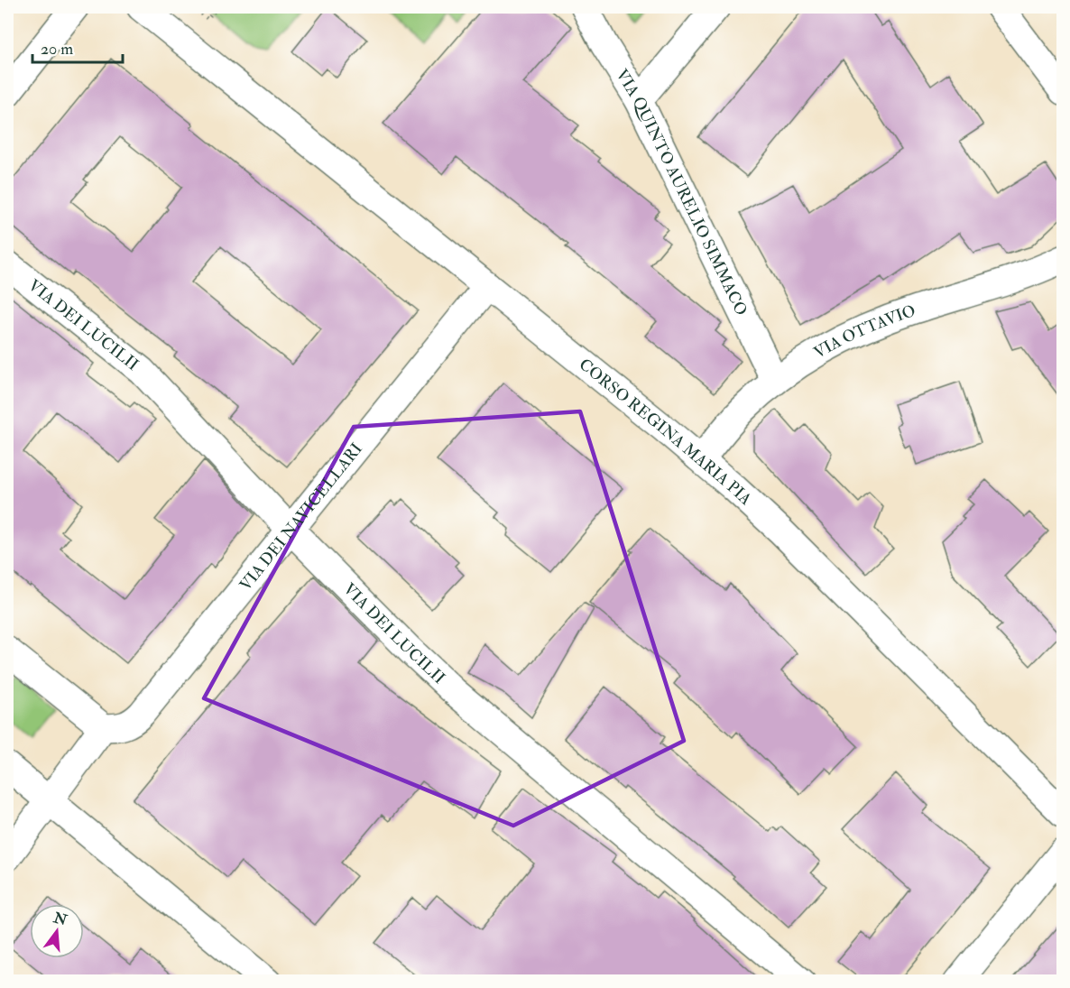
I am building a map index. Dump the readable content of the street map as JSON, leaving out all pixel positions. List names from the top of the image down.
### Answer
{
  "streets": {
    "street": [
      "VIA QUINTO AURELIO SIMMACO",
      "VIA DEI LUCILII",
      "VIA OTTAVIO",
      "CORSO REGINA MARIA PIA",
      "VIA DEI NAVICELLARI"
    ]
  },
  "crossings": [
    ["VIA QUINTO AURELIO SIMMACO", "VIA OTTAVIO"],
    ["VIA DEI LUCILII", "VIA DEI NAVICELLARI"],
    ["VIA OTTAVIO", "CORSO REGINA MARIA PIA"],
    ["CORSO REGINA MARIA PIA", "VIA DEI NAVICELLARI"]
  ],
  "scale_bar": "20 m",
  "north": "top"
}
